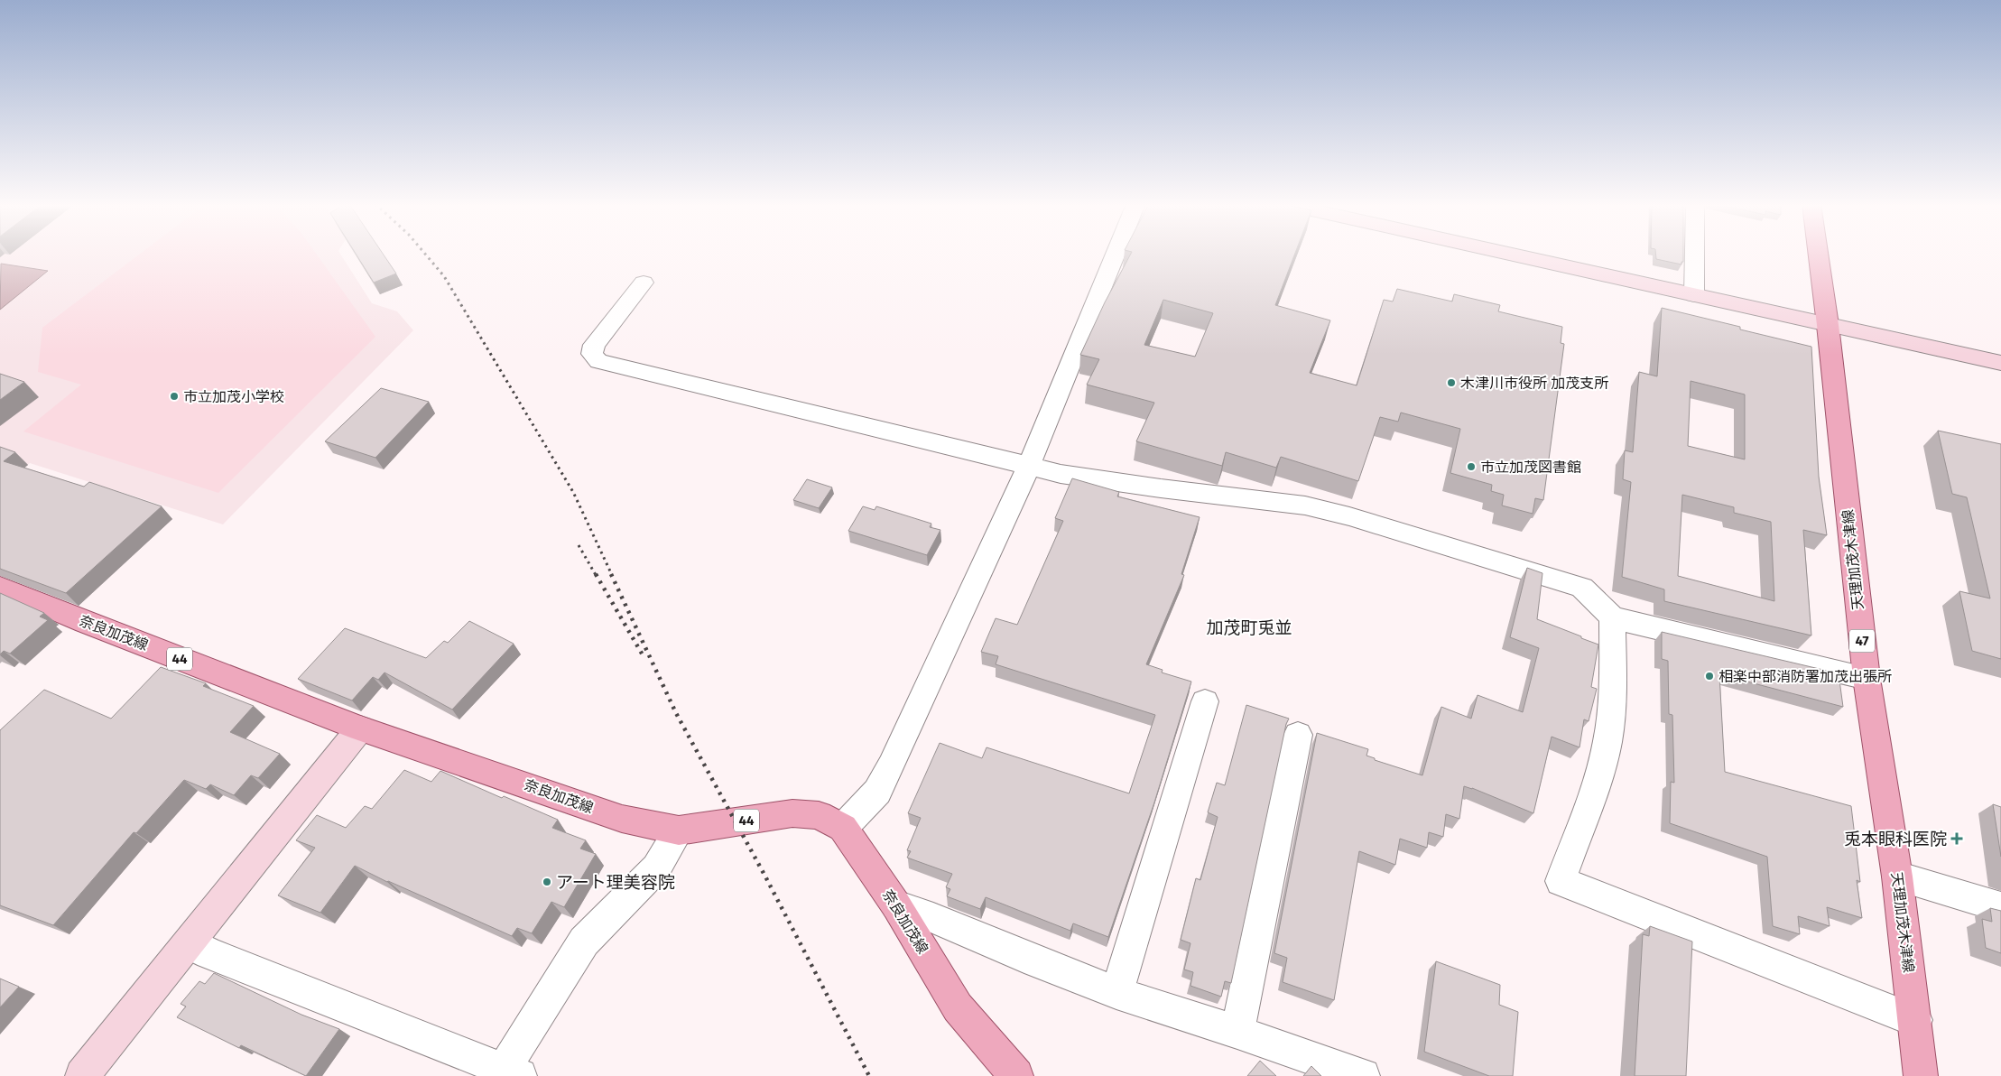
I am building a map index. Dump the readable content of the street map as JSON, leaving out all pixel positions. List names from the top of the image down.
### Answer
{
  "streets": {
    "main road": [
      "天理加茂木津線",
      "奈良加茂線",
      "47",
      "44"
    ]
  },
  "districts": ["加茂町兎並"],
  "places": {
    "other": [
      "木津川市役所 加茂支所",
      "市立加茂小学校",
      "市立加茂図書館",
      "相楽中部消防署加茂出張所",
      "アート理美容院"
    ],
    "health": ["兎本眼科医院"]
  }
}
